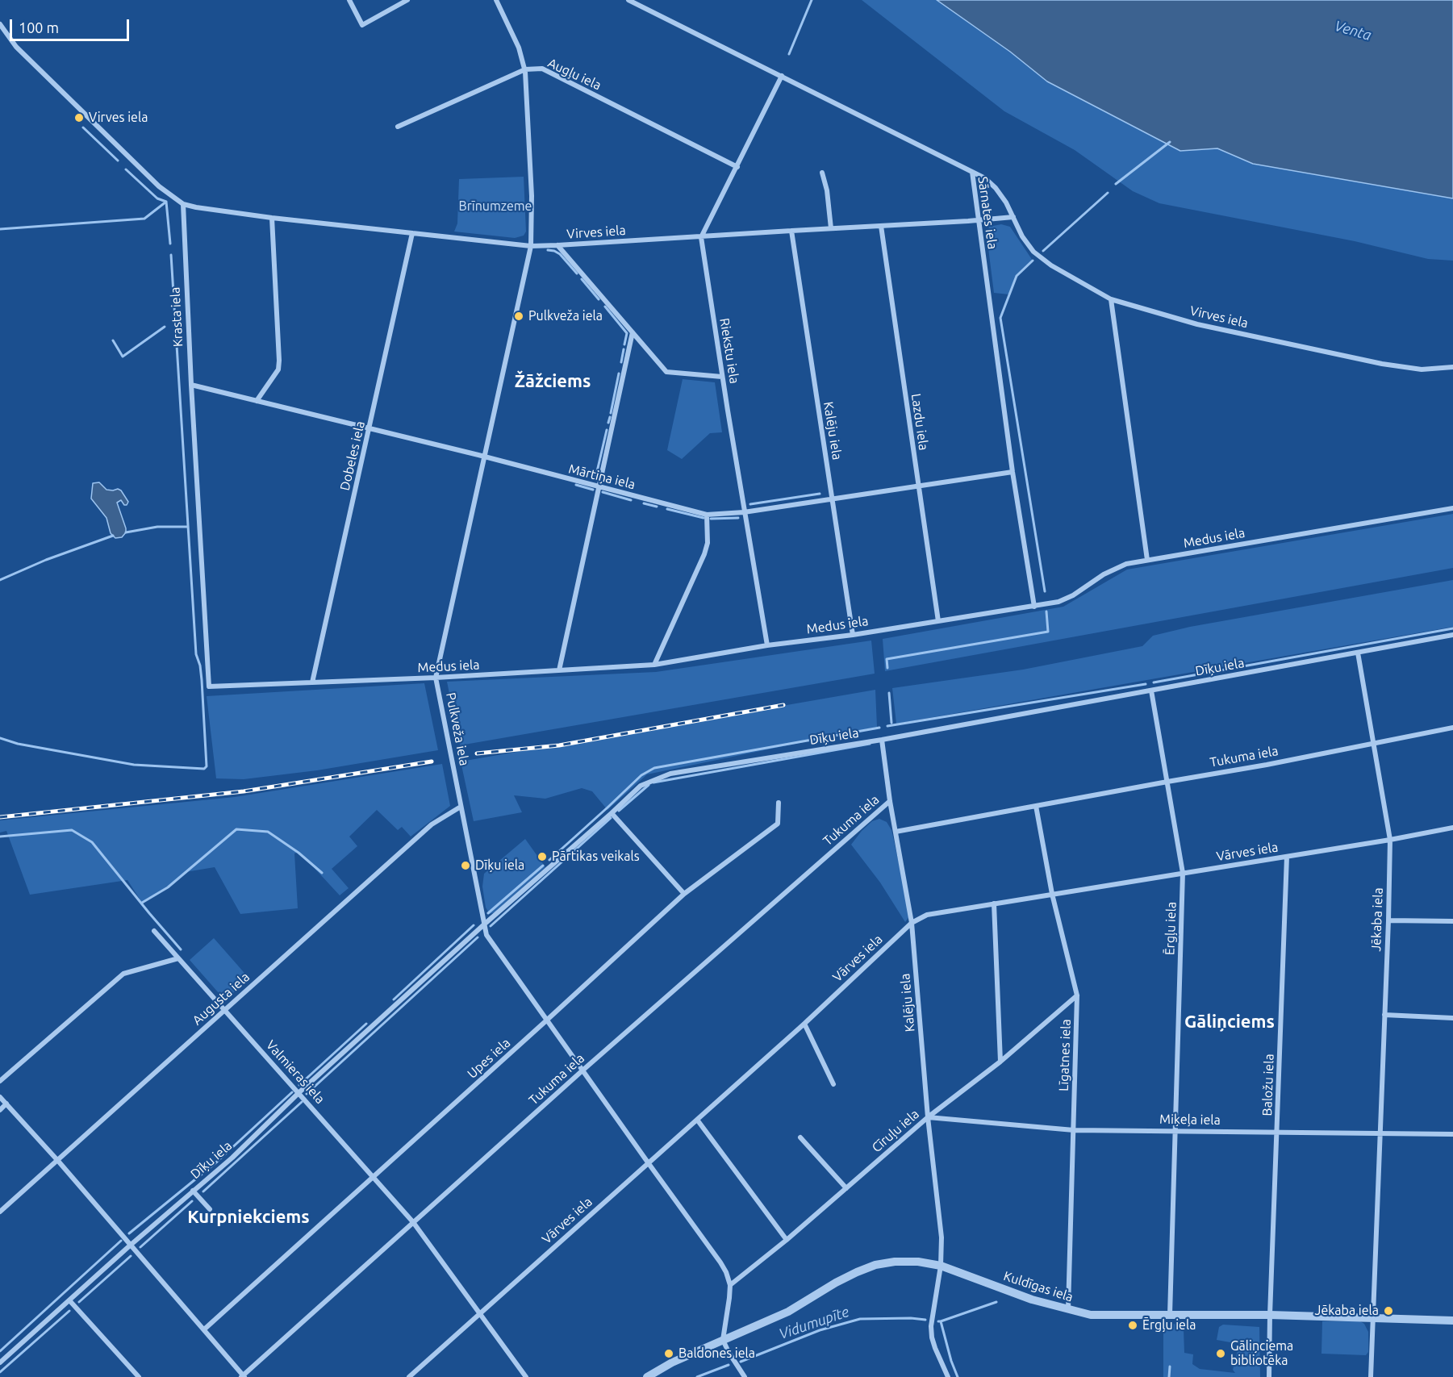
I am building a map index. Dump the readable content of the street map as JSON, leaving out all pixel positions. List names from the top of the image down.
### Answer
{
  "streets": {
    "street": [
      "Augļu iela",
      "Sārnates iela",
      "Virves iela",
      "Krasta iela",
      "Riekstu iela",
      "Lazdu iela",
      "Kalēju iela",
      "Dobeles iela",
      "Mārtiņa iela",
      "Medus iela",
      "Dīķu iela",
      "Pulkveža iela",
      "Tukuma iela",
      "Vārves iela",
      "Jēkaba iela",
      "Ērgļu iela",
      "Augusta iela",
      "Līgatnes iela",
      "Upes iela",
      "Valmieras iela",
      "Baložu iela",
      "Miķeļa iela",
      "Cīruļu iela",
      "Kuldīgas iela"
    ]
  },
  "crossings": [
    ["Augļu iela", "Pulkveža iela"],
    ["Sārnates iela", "Virves iela"],
    ["Sārnates iela", "Mārtiņa iela"],
    ["Sārnates iela", "Medus iela"],
    ["Virves iela", "Krasta iela"],
    ["Virves iela", "Riekstu iela"],
    ["Virves iela", "Lazdu iela"],
    ["Virves iela", "Kalēju iela"],
    ["Virves iela", "Dobeles iela"],
    ["Virves iela", "Pulkveža iela"],
    ["Krasta iela", "Mārtiņa iela"],
    ["Krasta iela", "Medus iela"],
    ["Riekstu iela", "Mārtiņa iela"],
    ["Riekstu iela", "Medus iela"],
    ["Lazdu iela", "Mārtiņa iela"],
    ["Lazdu iela", "Medus iela"],
    ["Kalēju iela", "Mārtiņa iela"],
    ["Kalēju iela", "Medus iela"],
    ["Kalēju iela", "Dīķu iela"],
    ["Kalēju iela", "Tukuma iela"],
    ["Kalēju iela", "Vārves iela"],
    ["Kalēju iela", "Miķeļa iela"],
    ["Kalēju iela", "Cīruļu iela"],
    ["Kalēju iela", "Kuldīgas iela"],
    ["Dobeles iela", "Mārtiņa iela"],
    ["Dobeles iela", "Medus iela"],
    ["Mārtiņa iela", "Pulkveža iela"],
    ["Medus iela", "Pulkveža iela"],
    ["Dīķu iela", "Pulkveža iela"],
    ["Dīķu iela", "Jēkaba iela"],
    ["Dīķu iela", "Ērgļu iela"],
    ["Dīķu iela", "Valmieras iela"],
    ["Pulkveža iela", "Augusta iela"],
    ["Pulkveža iela", "Upes iela"],
    ["Tukuma iela", "Jēkaba iela"],
    ["Tukuma iela", "Ērgļu iela"],
    ["Tukuma iela", "Līgatnes iela"],
    ["Tukuma iela", "Valmieras iela"],
    ["Vārves iela", "Jēkaba iela"],
    ["Vārves iela", "Ērgļu iela"],
    ["Vārves iela", "Līgatnes iela"],
    ["Vārves iela", "Valmieras iela"],
    ["Vārves iela", "Baložu iela"],
    ["Jēkaba iela", "Miķeļa iela"],
    ["Jēkaba iela", "Kuldīgas iela"],
    ["Ērgļu iela", "Miķeļa iela"],
    ["Ērgļu iela", "Kuldīgas iela"],
    ["Augusta iela", "Valmieras iela"],
    ["Līgatnes iela", "Miķeļa iela"],
    ["Līgatnes iela", "Cīruļu iela"],
    ["Līgatnes iela", "Kuldīgas iela"],
    ["Upes iela", "Valmieras iela"],
    ["Baložu iela", "Miķeļa iela"],
    ["Baložu iela", "Kuldīgas iela"],
    ["Miķeļa iela", "Cīruļu iela"]
  ],
  "districts": ["Žāžciems", "Gāliņciems", "Kurpniekciems"],
  "water": ["Venta", "Vidumupīte"],
  "parks": ["Brīnumzeme"],
  "places": [
    "Virves iela",
    "Pulkveža iela",
    "Pārtikas veikals",
    "Dīķu iela",
    "Jēkaba iela",
    "Ērgļu iela",
    "Baldones iela",
    "Gāliņciema bibliotēka"
  ],
  "scale_bar": "100 m"
}
